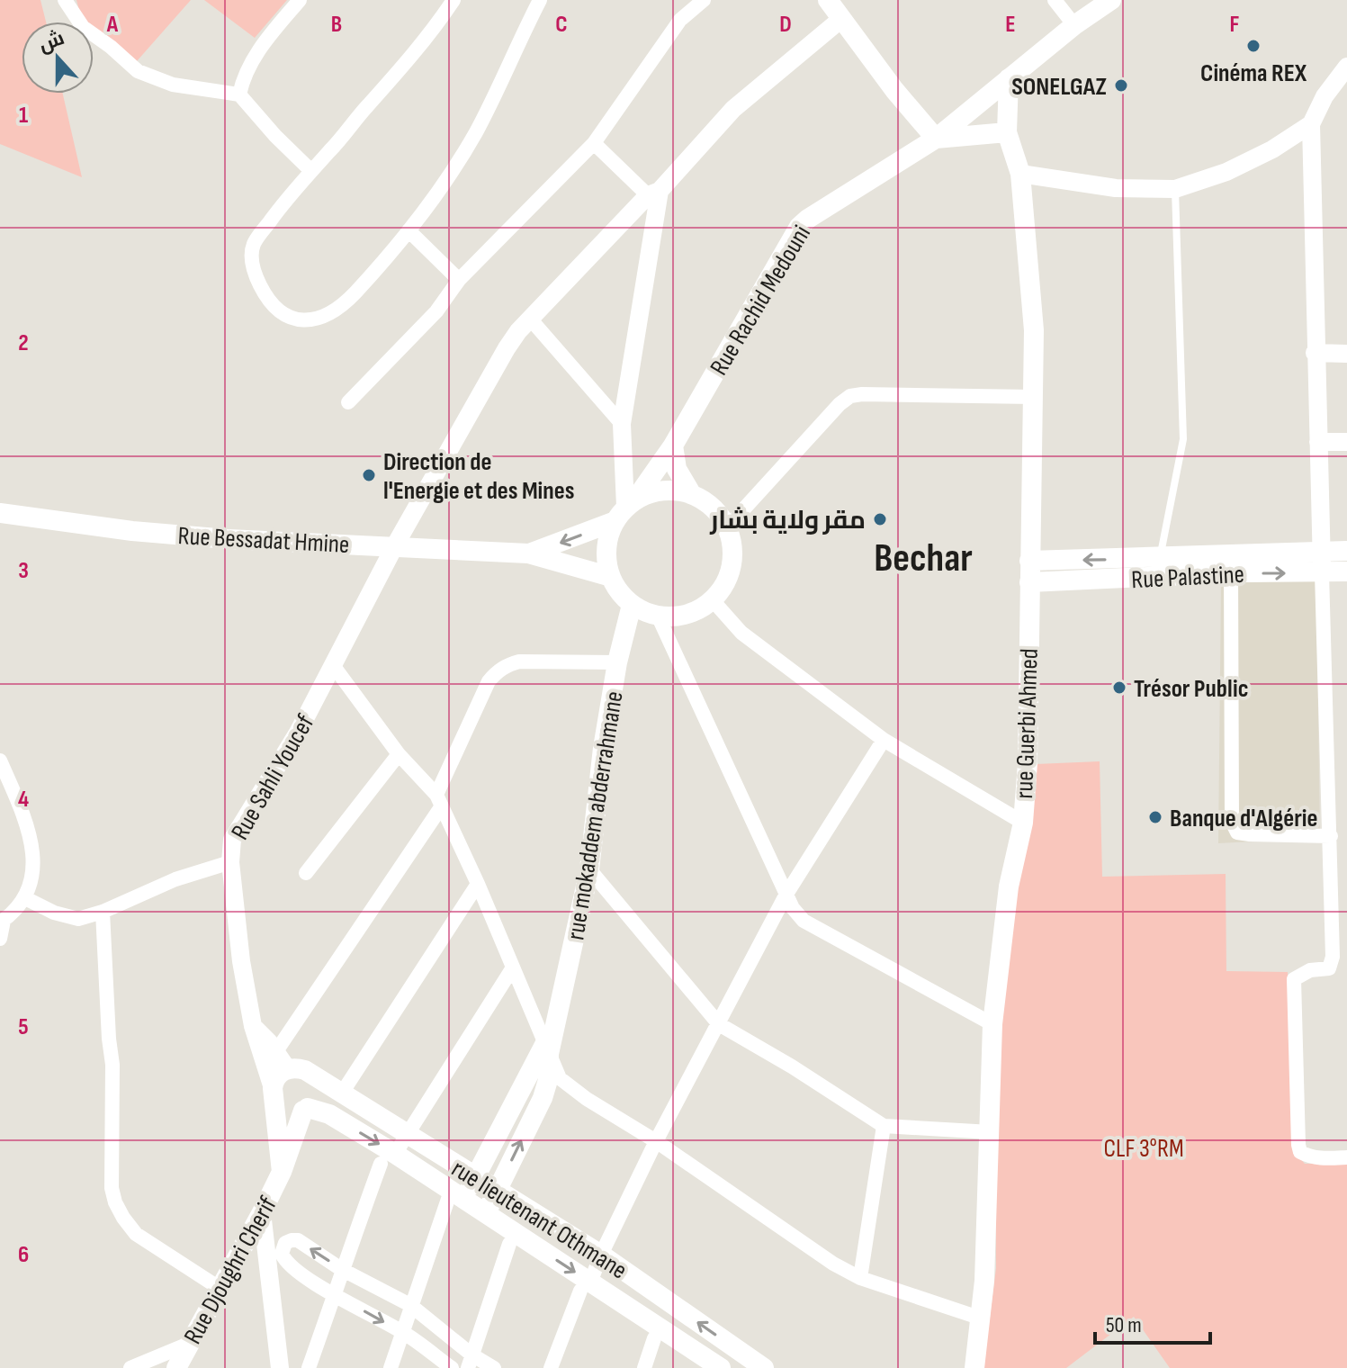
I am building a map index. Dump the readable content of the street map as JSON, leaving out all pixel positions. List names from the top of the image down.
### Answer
{
  "streets": {
    "main road": [
      "Rue Rachid Medouni",
      "Rue Bessadat Hmine",
      "Rue Palastine",
      "rue Guerbi Ahmed",
      "rue mokaddem abderrahmane",
      "rue lieutenant Othmane",
      "Rue Djoughri Cherif"
    ],
    "street": ["Rue Sahli Youcef"]
  },
  "crossings": [
    ["Rue Rachid Medouni", "Rue Bessadat Hmine"],
    ["Rue Rachid Medouni", "rue Guerbi Ahmed"],
    ["Rue Rachid Medouni", "rue mokaddem abderrahmane"],
    ["Rue Bessadat Hmine", "Rue Sahli Youcef"],
    ["Rue Bessadat Hmine", "rue mokaddem abderrahmane"],
    ["Rue Palastine", "rue Guerbi Ahmed"],
    ["Rue Sahli Youcef", "rue lieutenant Othmane"],
    ["Rue Sahli Youcef", "Rue Djoughri Cherif"],
    ["rue mokaddem abderrahmane", "rue lieutenant Othmane"],
    ["rue lieutenant Othmane", "Rue Djoughri Cherif"]
  ],
  "districts": ["Bechar"],
  "parks": ["CLF 3°RM"],
  "places": [
    "Cinéma REX",
    "SONELGAZ",
    "Direction de l'Energie et des Mines",
    "مقر ولاية بشار",
    "Trésor Public",
    "Banque d'Algérie"
  ],
  "scale_bar": "50 m",
  "north": "top",
  "grid": {
    "columns": [
      "A",
      "B",
      "C",
      "D",
      "E",
      "F"
    ],
    "rows": [
      "1",
      "2",
      "3",
      "4",
      "5",
      "6"
    ]
  }
}
